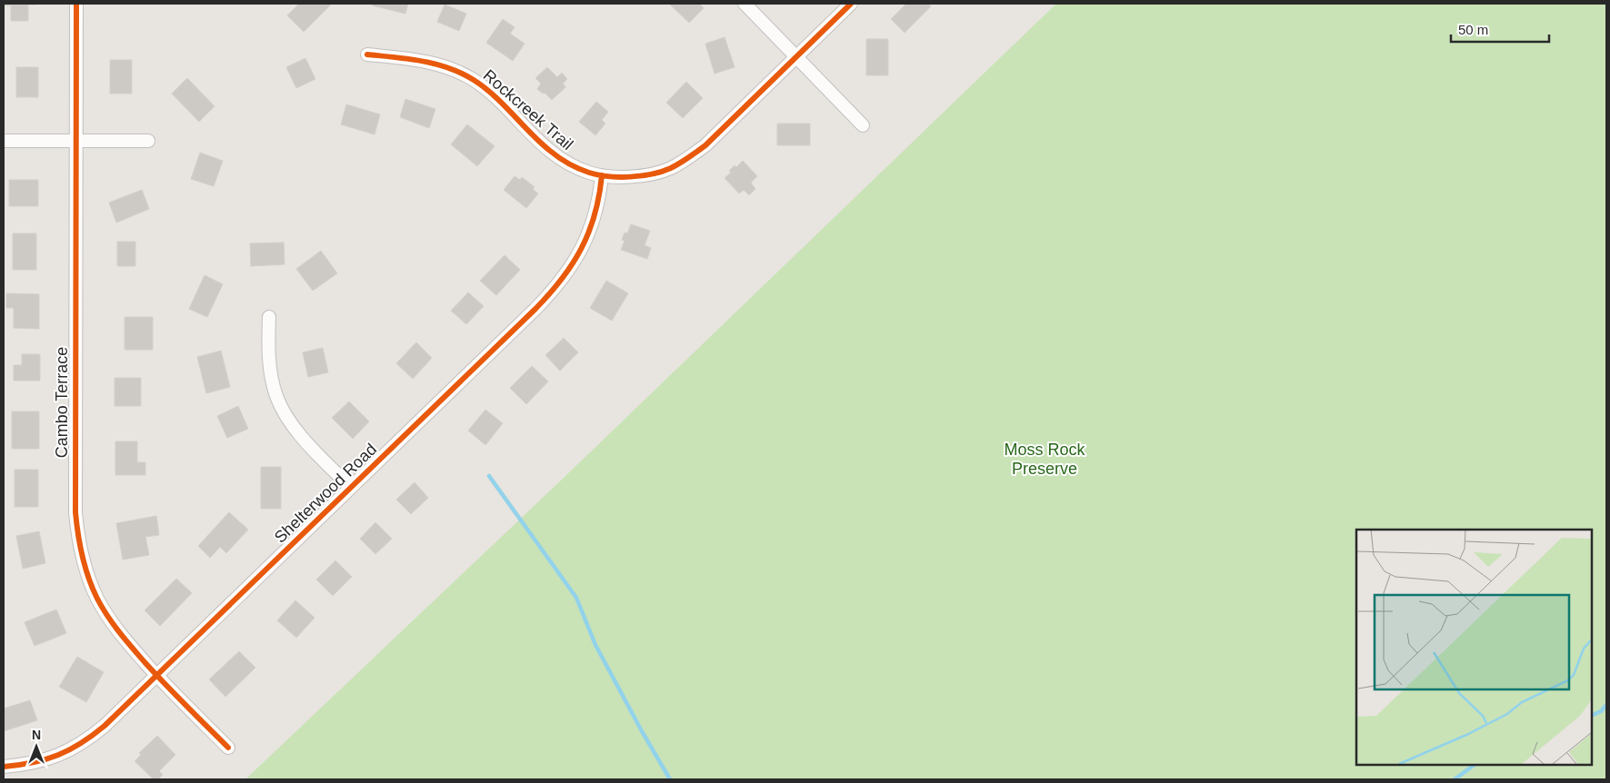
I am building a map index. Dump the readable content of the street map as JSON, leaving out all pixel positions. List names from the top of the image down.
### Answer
{
  "streets": {
    "street": ["Rockcreek Trail", "Cambo Terrace", "Shelterwood Road"]
  },
  "crossings": [
    ["Rockcreek Trail", "Shelterwood Road"],
    ["Cambo Terrace", "Shelterwood Road"]
  ],
  "parks": ["Moss Rock Preserve"],
  "scale_bar": "50 m",
  "north": "top"
}
